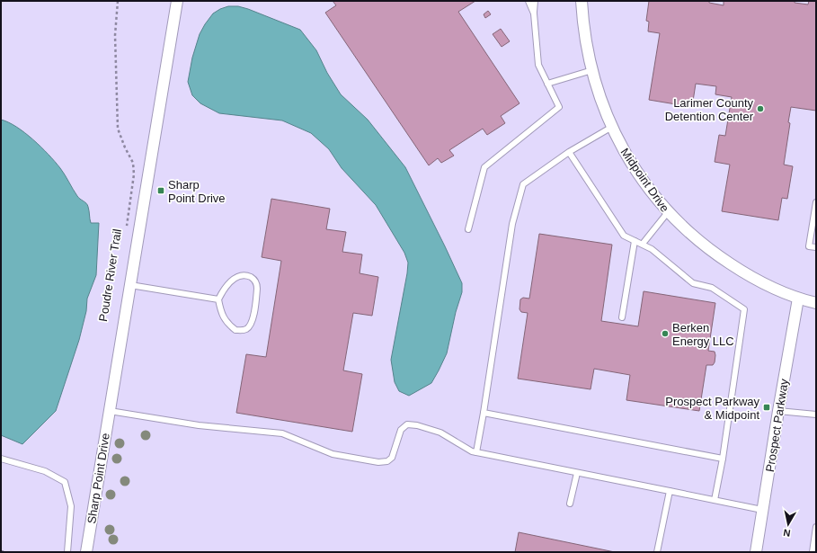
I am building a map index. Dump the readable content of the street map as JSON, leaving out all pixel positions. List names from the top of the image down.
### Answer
{
  "streets": {
    "street": ["Midpoint Drive", "Prospect Parkway", "Sharp Point Drive"],
    "path": ["Poudre River Trail"]
  },
  "crossings": [
    ["Midpoint Drive", "Prospect Parkway"]
  ],
  "places": {
    "other": ["Larimer County Detention Center", "Berken Energy LLC"],
    "transit": ["Sharp Point Drive", "Prospect Parkway & Midpoint"]
  },
  "north": "bottom"
}
